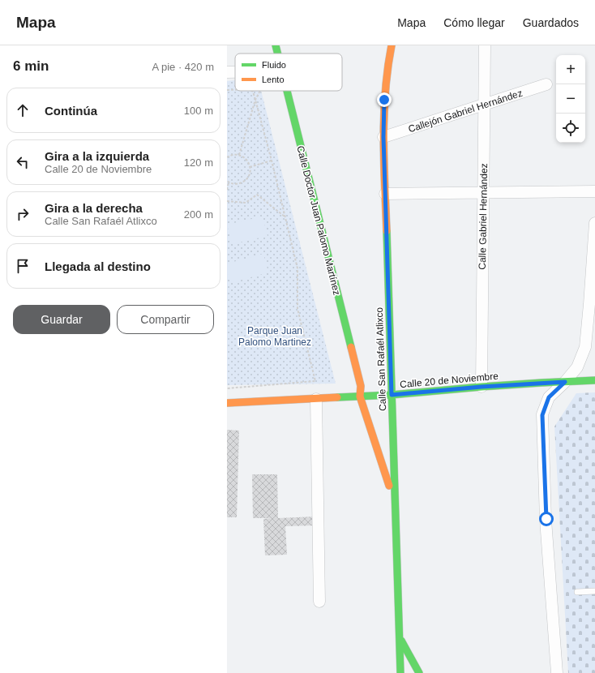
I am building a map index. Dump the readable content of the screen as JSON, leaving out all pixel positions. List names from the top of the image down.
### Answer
{
  "streets": {
    "street": [
      "Callejón Gabriel Hernández",
      "Calle Gabriel Hernández",
      "Calle Doctor Juan Palomo Martínez",
      "Calle San Rafaél Atlixco",
      "Calle 20 de Noviembre"
    ]
  },
  "crossings": [
    ["Callejón Gabriel Hernández", "Calle Gabriel Hernández"],
    ["Callejón Gabriel Hernández", "Calle San Rafaél Atlixco"],
    ["Calle Gabriel Hernández", "Calle 20 de Noviembre"],
    ["Calle Doctor Juan Palomo Martínez", "Calle San Rafaél Atlixco"],
    ["Calle Doctor Juan Palomo Martínez", "Calle 20 de Noviembre"],
    ["Calle San Rafaél Atlixco", "Calle 20 de Noviembre"]
  ],
  "parks": ["Parque Juan Palomo Martinez"],
  "legend": ["Fluido", "Lento"],
  "page": {
    "header": "Mapa",
    "nav": ["Mapa", "Cómo llegar", "Guardados"],
    "heading": ["6 min", "A pie · 420 m"],
    "map_buttons": ["+", "−"],
    "list": [
      ["Continúa", "100 m"],
      ["Gira a la izquierda", "Calle 20 de Noviembre", "120 m"],
      ["Gira a la derecha", "Calle San Rafaél Atlixco", "200 m"],
      "Llegada al destino"
    ],
    "buttons": ["Guardar", "Compartir"]
  }
}
